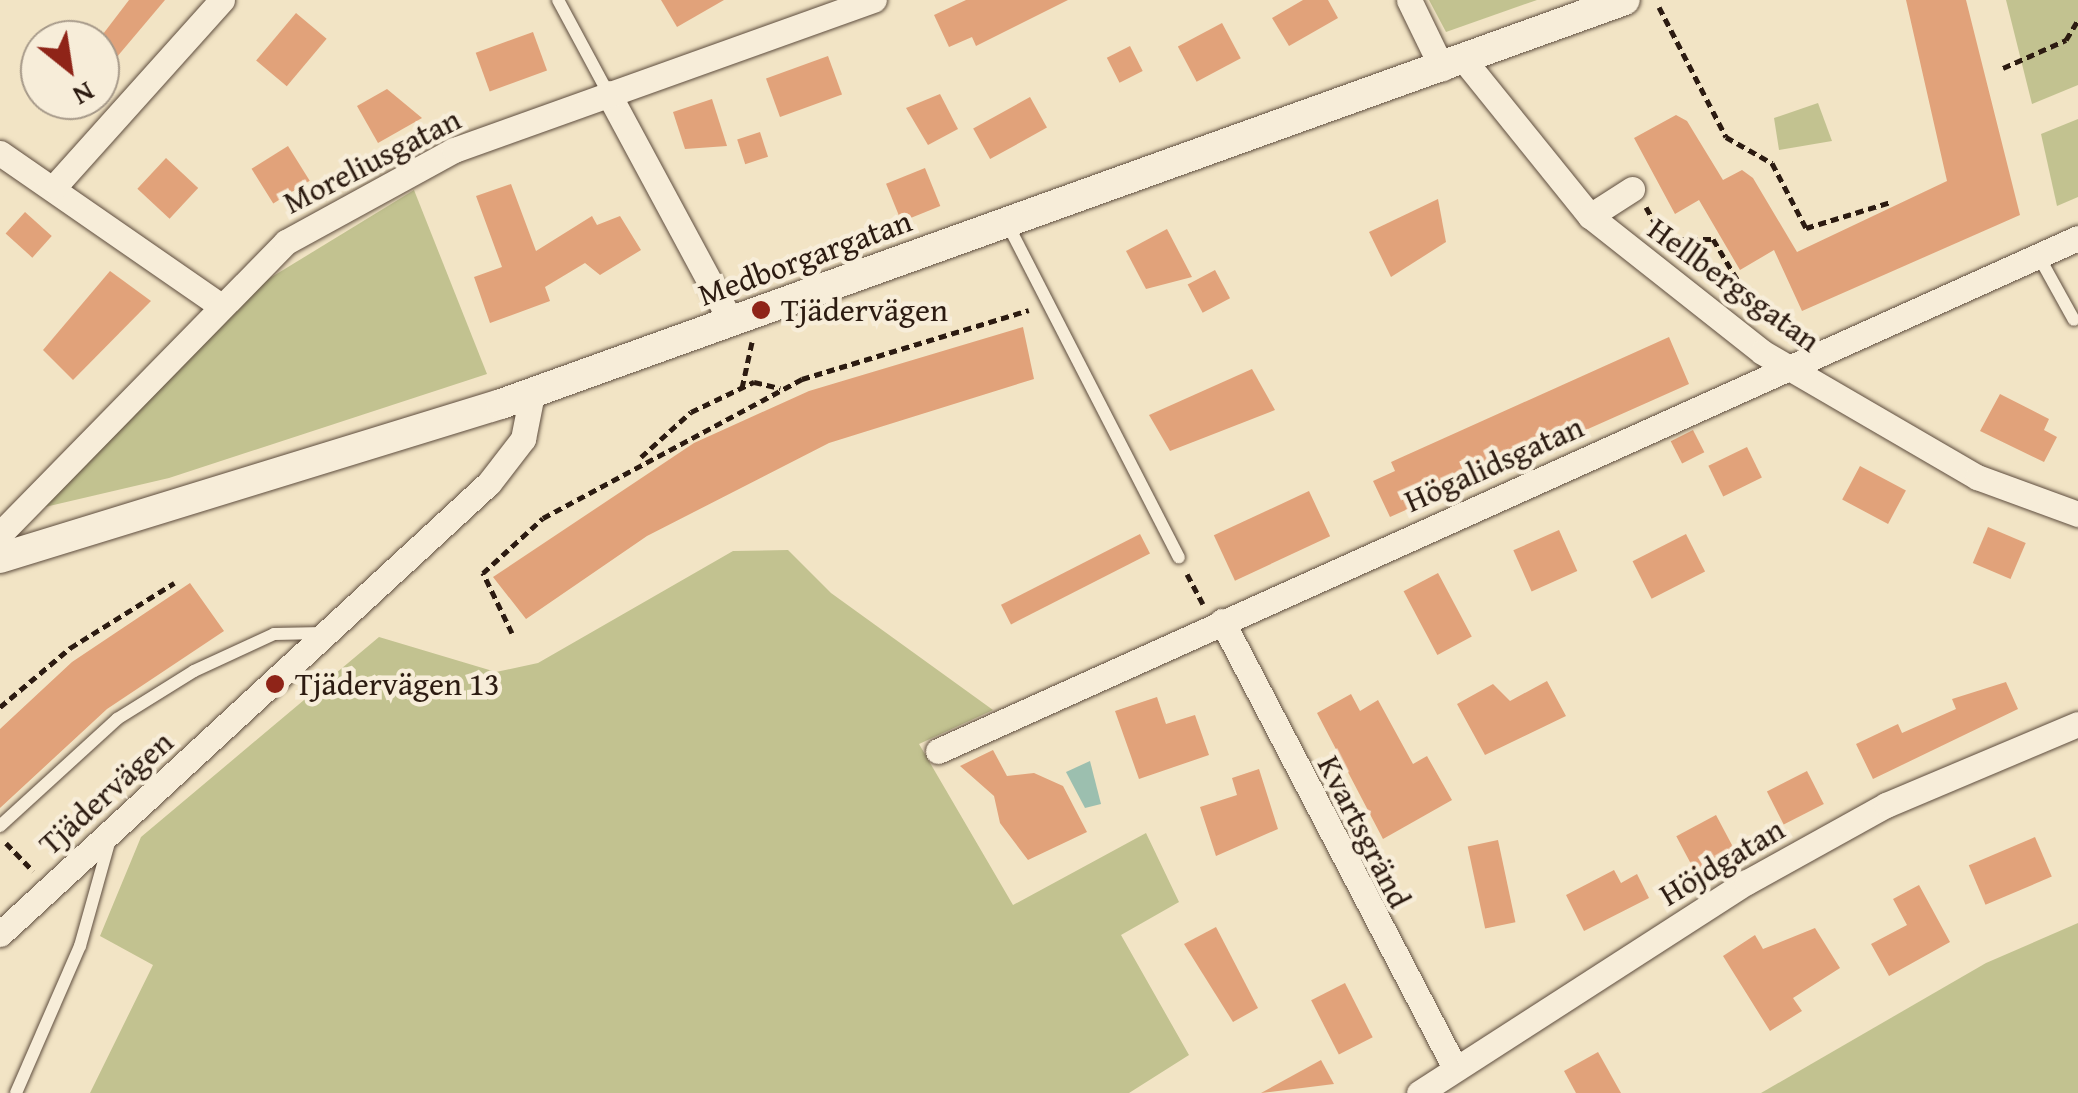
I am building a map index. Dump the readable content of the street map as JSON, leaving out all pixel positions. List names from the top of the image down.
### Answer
{
  "streets": {
    "street": [
      "Moreliusgatan",
      "Medborgargatan",
      "Hellbergsgatan",
      "Högalidsgatan",
      "Tjädervägen",
      "Kvartsgränd",
      "Höjdgatan"
    ]
  },
  "crossings": [
    ["Medborgargatan", "Hellbergsgatan"],
    ["Medborgargatan", "Tjädervägen"],
    ["Hellbergsgatan", "Högalidsgatan"],
    ["Högalidsgatan", "Kvartsgränd"],
    ["Kvartsgränd", "Höjdgatan"]
  ],
  "places": ["Tjädervägen", "Tjädervägen 13"],
  "north": "bottom right"
}
